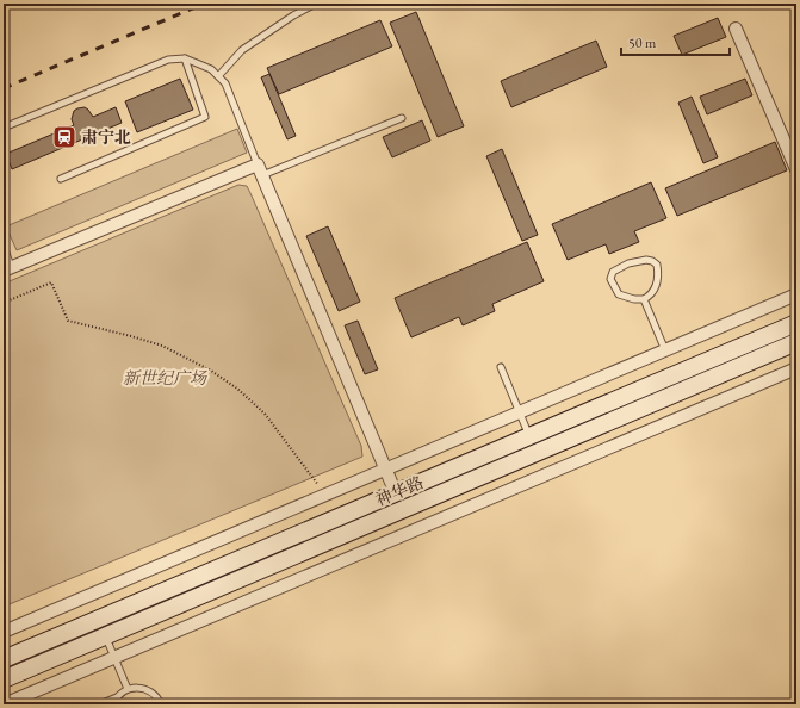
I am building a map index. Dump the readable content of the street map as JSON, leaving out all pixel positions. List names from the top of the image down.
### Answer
{
  "streets": {
    "main road": ["神华路"]
  },
  "parks": ["新世纪广场"],
  "places": {
    "station": ["肃宁北"]
  },
  "scale_bar": "50 m"
}
